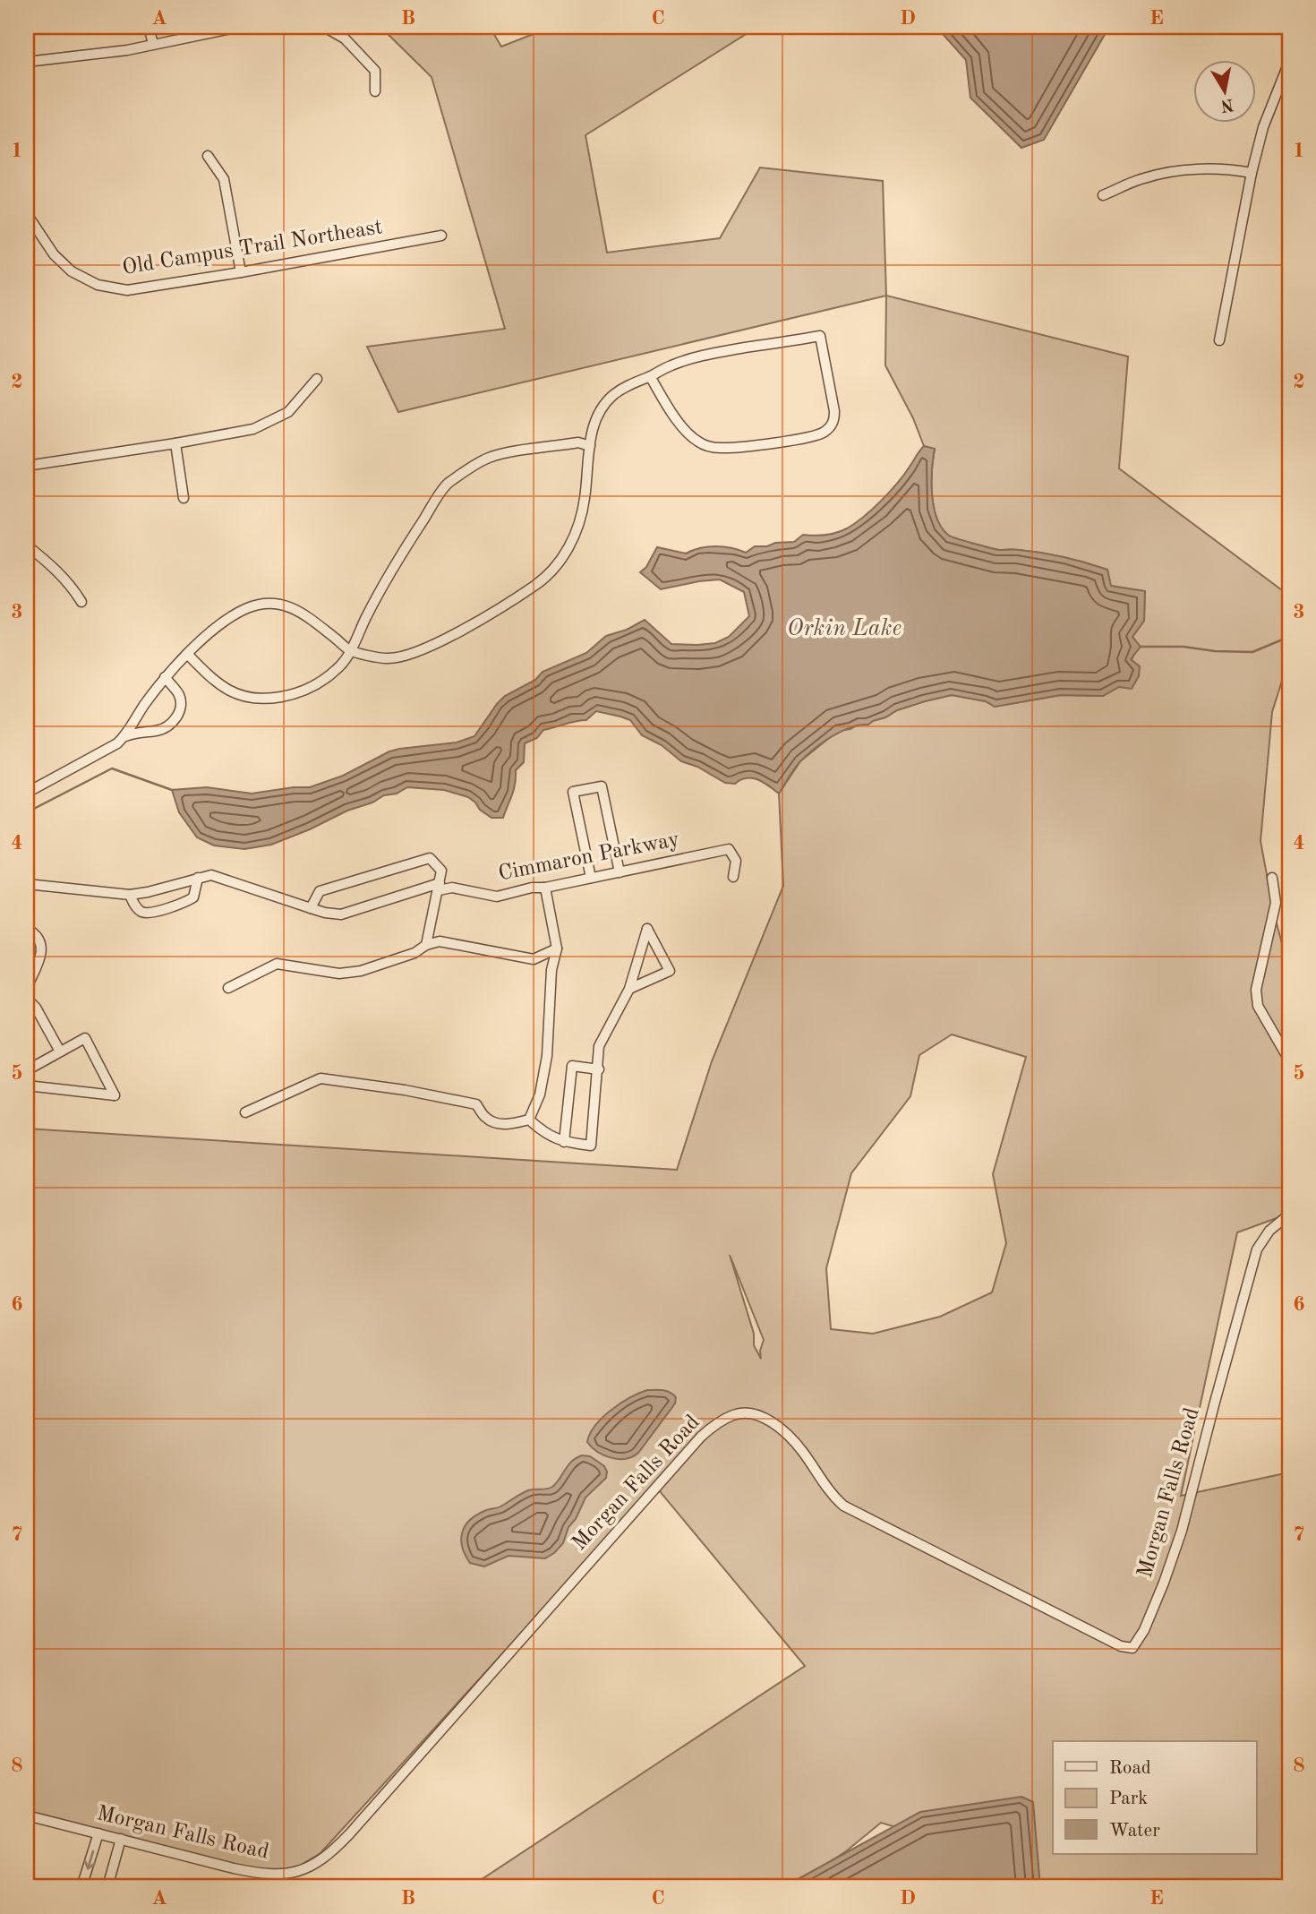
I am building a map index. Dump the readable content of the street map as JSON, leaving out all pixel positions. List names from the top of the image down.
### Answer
{
  "streets": {
    "street": ["Old Campus Trail Northeast", "Cimmaron Parkway", "Morgan Falls Road"]
  },
  "water": ["Orkin Lake"],
  "legend": ["Road", "Park", "Water"],
  "north": "bottom",
  "grid": {
    "columns": [
      "A",
      "B",
      "C",
      "D",
      "E"
    ],
    "rows": [
      "1",
      "2",
      "3",
      "4",
      "5",
      "6",
      "7",
      "8"
    ]
  }
}
